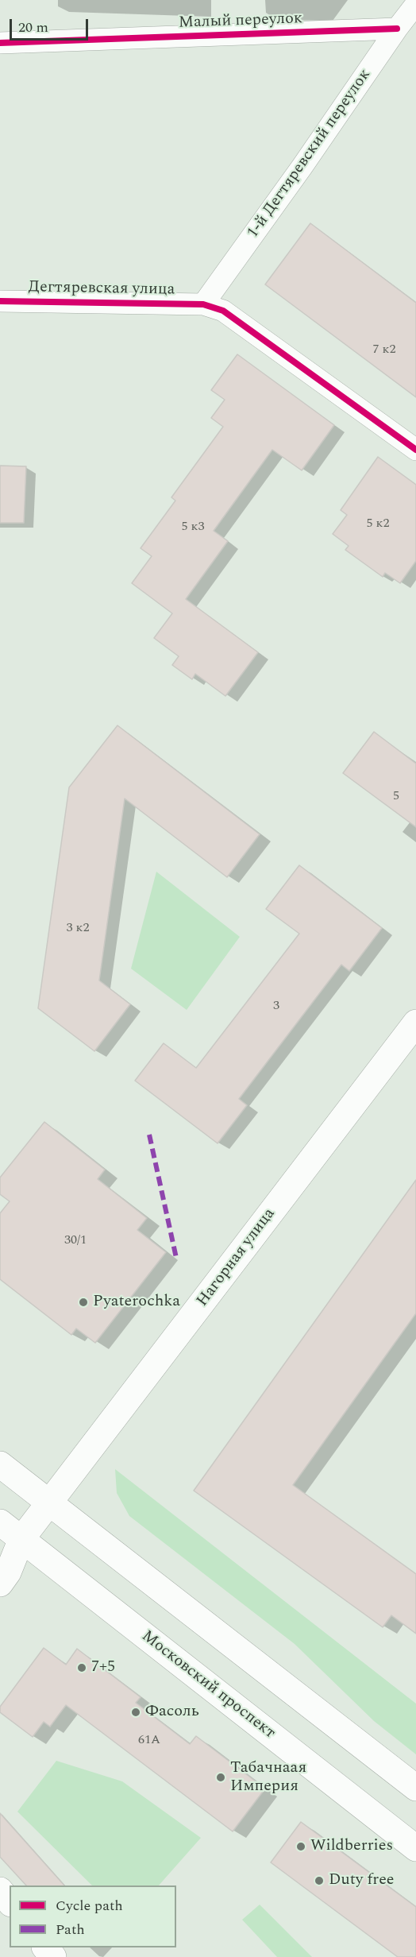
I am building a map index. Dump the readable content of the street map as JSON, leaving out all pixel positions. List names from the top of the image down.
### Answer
{
  "streets": {
    "main road": ["Нагорная улица", "Московский проспект"],
    "street": ["Малый переулок", "1-й Дегтяревский переулок", "Дегтяревская улица"]
  },
  "crossings": [
    ["Малый переулок", "1-й Дегтяревский переулок"],
    ["1-й Дегтяревский переулок", "Дегтяревская улица"],
    ["Нагорная улица", "Московский проспект"]
  ],
  "places": [
    "Pyaterochka",
    "7+5",
    "Фасоль",
    "Табачнаая Империя",
    "Wildberries",
    "Duty free"
  ],
  "house_numbers": [
    "7 к2",
    "5 к2",
    "5 к3",
    "5",
    "3 к2",
    "3",
    "30/1",
    "61А"
  ],
  "legend": ["Cycle path", "Path"],
  "scale_bar": "20 m"
}
